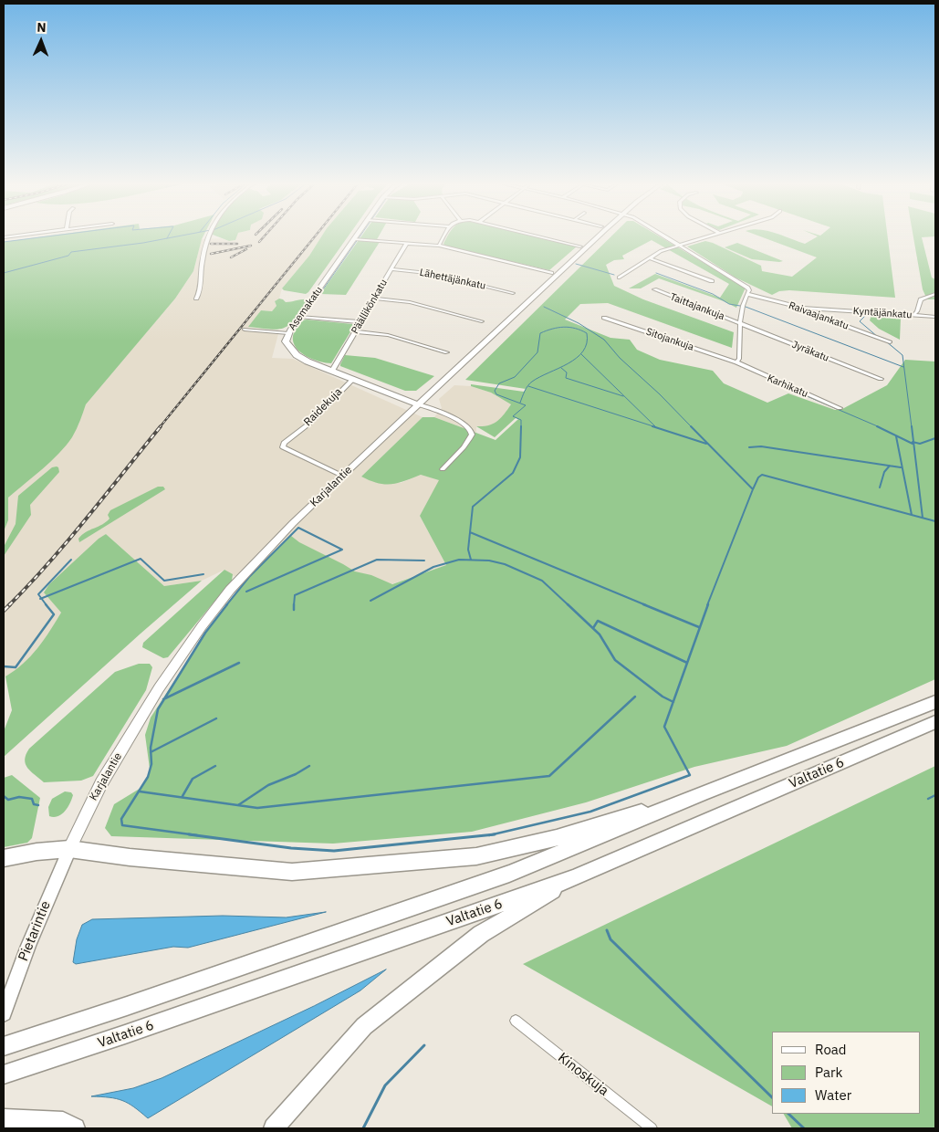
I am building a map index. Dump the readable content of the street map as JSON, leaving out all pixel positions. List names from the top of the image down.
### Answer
{
  "streets": {
    "highway": ["Valtatie 6"],
    "main road": ["Asemakatu", "Karjalantie", "Pietarintie"],
    "street": [
      "Lähettäjänkatu",
      "Päällikönkatu",
      "Taittajankuja",
      "Kyntäjänkatu",
      "Raivaajankatu",
      "Sitojankuja",
      "Jyräkatu",
      "Karhikatu",
      "Raidekuja",
      "Kinoskuja"
    ]
  },
  "crossings": [
    ["Lähettäjänkatu", "Päällikönkatu"],
    ["Päällikönkatu", "Asemakatu"],
    ["Taittajankuja", "Jyräkatu"],
    ["Asemakatu", "Raidekuja"],
    ["Asemakatu", "Karjalantie"],
    ["Kyntäjänkatu", "Raivaajankatu"],
    ["Sitojankuja", "Karhikatu"],
    ["Raidekuja", "Karjalantie"],
    ["Karjalantie", "Pietarintie"]
  ],
  "legend": ["Road", "Park", "Water"],
  "north": "top"
}
